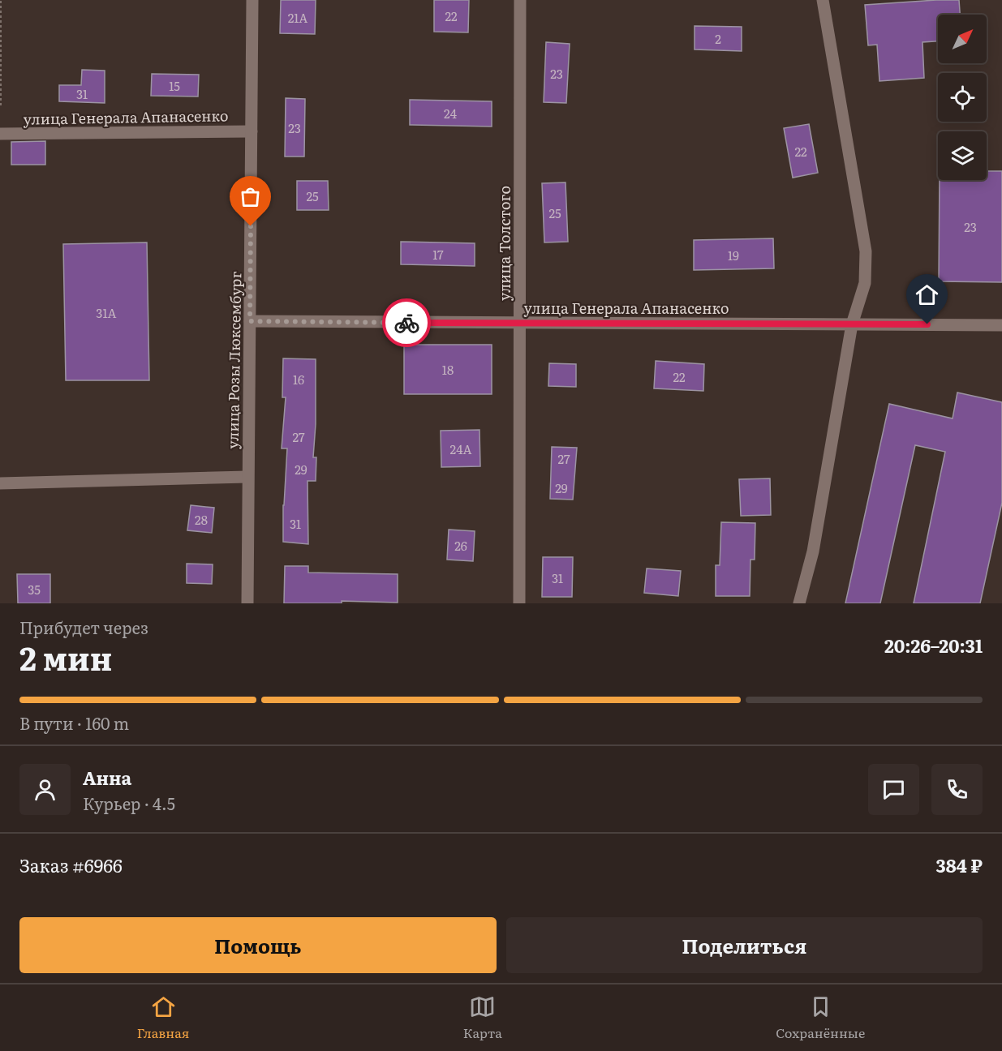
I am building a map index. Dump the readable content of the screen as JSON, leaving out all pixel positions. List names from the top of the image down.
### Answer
{
  "streets": {
    "street": ["улица Генерала Апанасенко", "улица Толстого", "улица Розы Люксембург"]
  },
  "crossings": [
    ["улица Генерала Апанасенко", "улица Толстого"],
    ["улица Генерала Апанасенко", "улица Розы Люксембург"]
  ],
  "house_numbers": [
    "22",
    "21А",
    "2",
    "23",
    "15",
    "31",
    "24",
    "23",
    "22",
    "25",
    "25",
    "23",
    "17",
    "19",
    "31А",
    "18",
    "22",
    "16",
    "27",
    "24А",
    "27",
    "29",
    "29",
    "28",
    "31",
    "26",
    "31",
    "35"
  ],
  "north": "top right",
  "page": {
    "heading": ["2 мин", "Прибудет через", "20:26–20:31"],
    "panel": [
      "Анна",
      "Курьер · 4.5",
      "Заказ #6966",
      "384 ₽"
    ],
    "bar": "В пути · 160 m",
    "buttons": ["Помощь", "Поделиться"],
    "tabs": ["Главная", "Карта", "Сохранённые"]
  }
}
